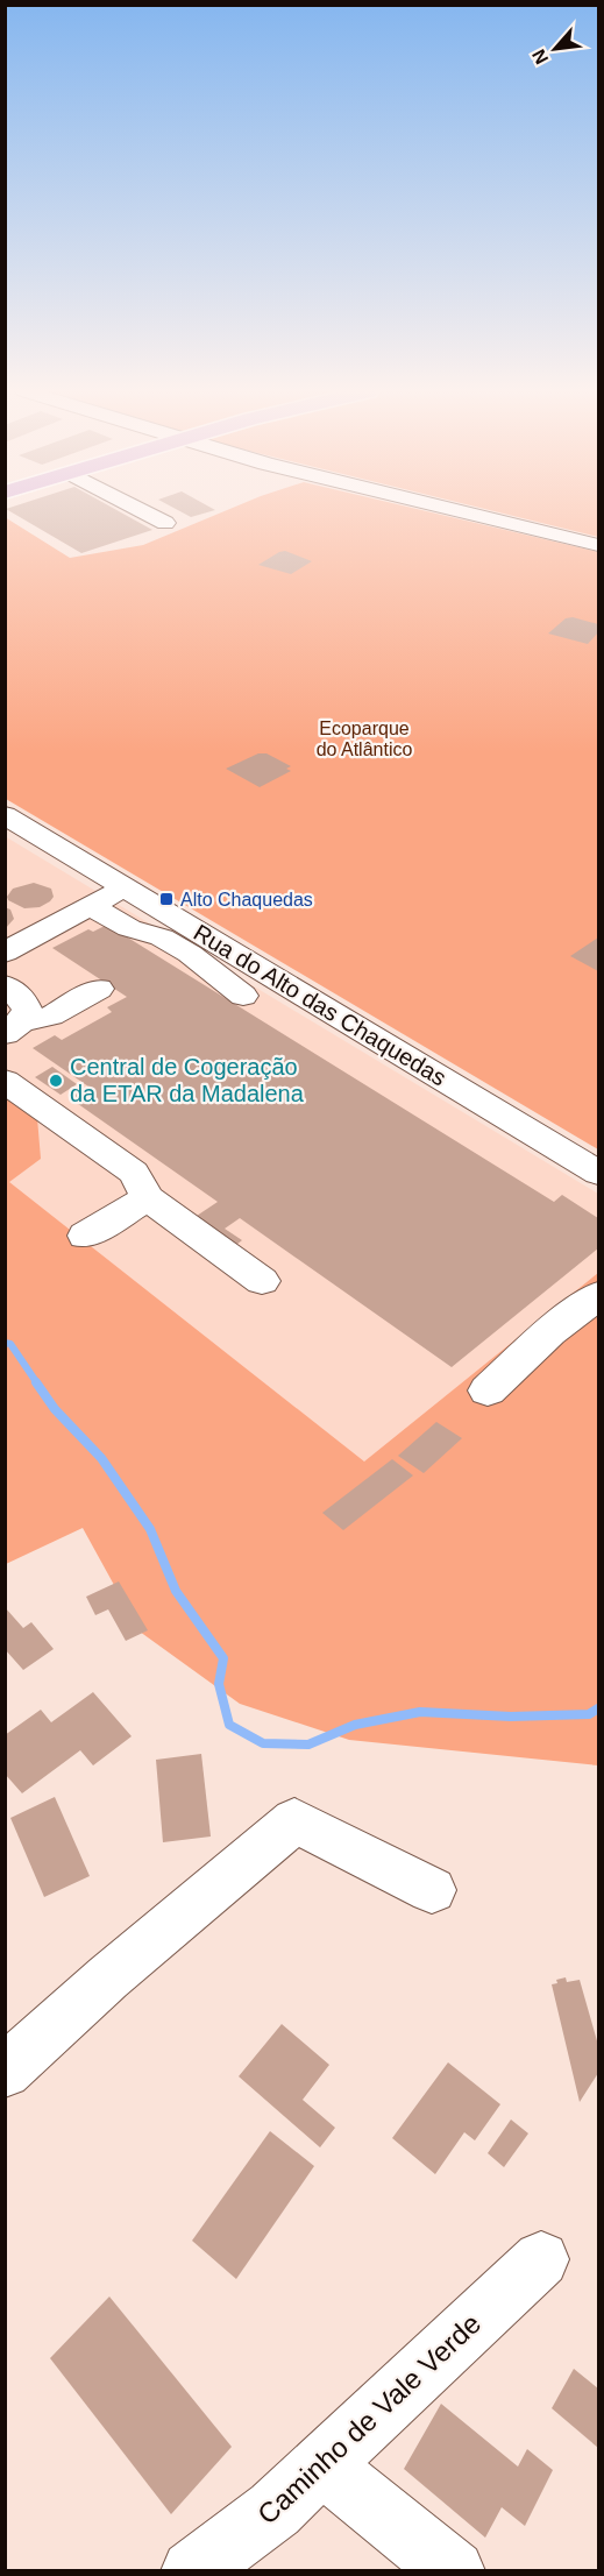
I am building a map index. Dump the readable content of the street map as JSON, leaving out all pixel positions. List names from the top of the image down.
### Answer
{
  "streets": {
    "street": ["Rua do Alto das Chaquedas", "Caminho de Vale Verde"]
  },
  "parks": ["Ecoparque do Atlântico"],
  "places": {
    "transit": ["Alto Chaquedas"],
    "other": ["Central de Cogeração da ETAR da Madalena"]
  },
  "north": "bottom left"
}
